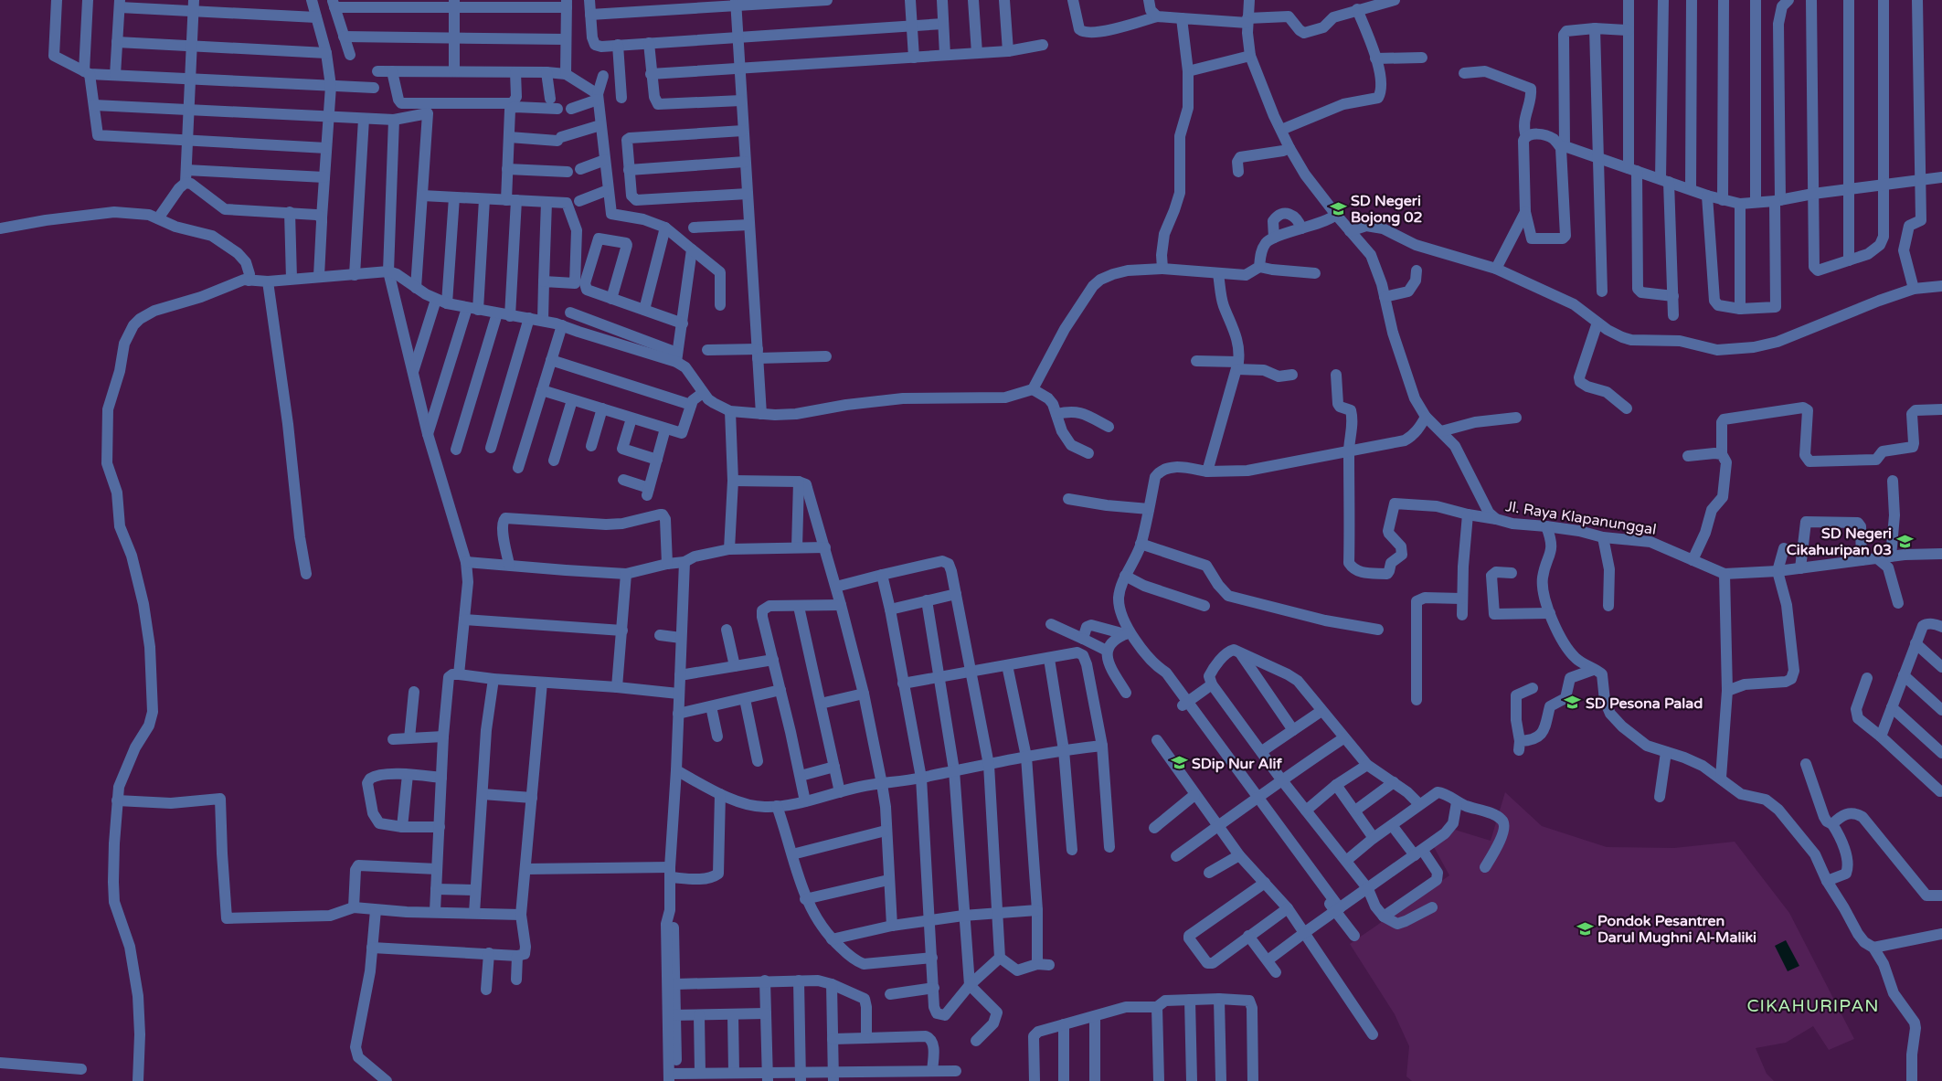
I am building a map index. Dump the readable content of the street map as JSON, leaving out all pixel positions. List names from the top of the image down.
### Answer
{
  "streets": {
    "street": ["Jl. Raya Klapanunggal"]
  },
  "districts": ["CIKAHURIPAN"],
  "places": {
    "school or university": [
      "SD Negeri Bojong 02",
      "SD Negeri Cikahuripan 03",
      "SD Pesona Palad",
      "SDip Nur Alif",
      "Pondok Pesantren Darul Mughni Al-Maliki"
    ]
  }
}
